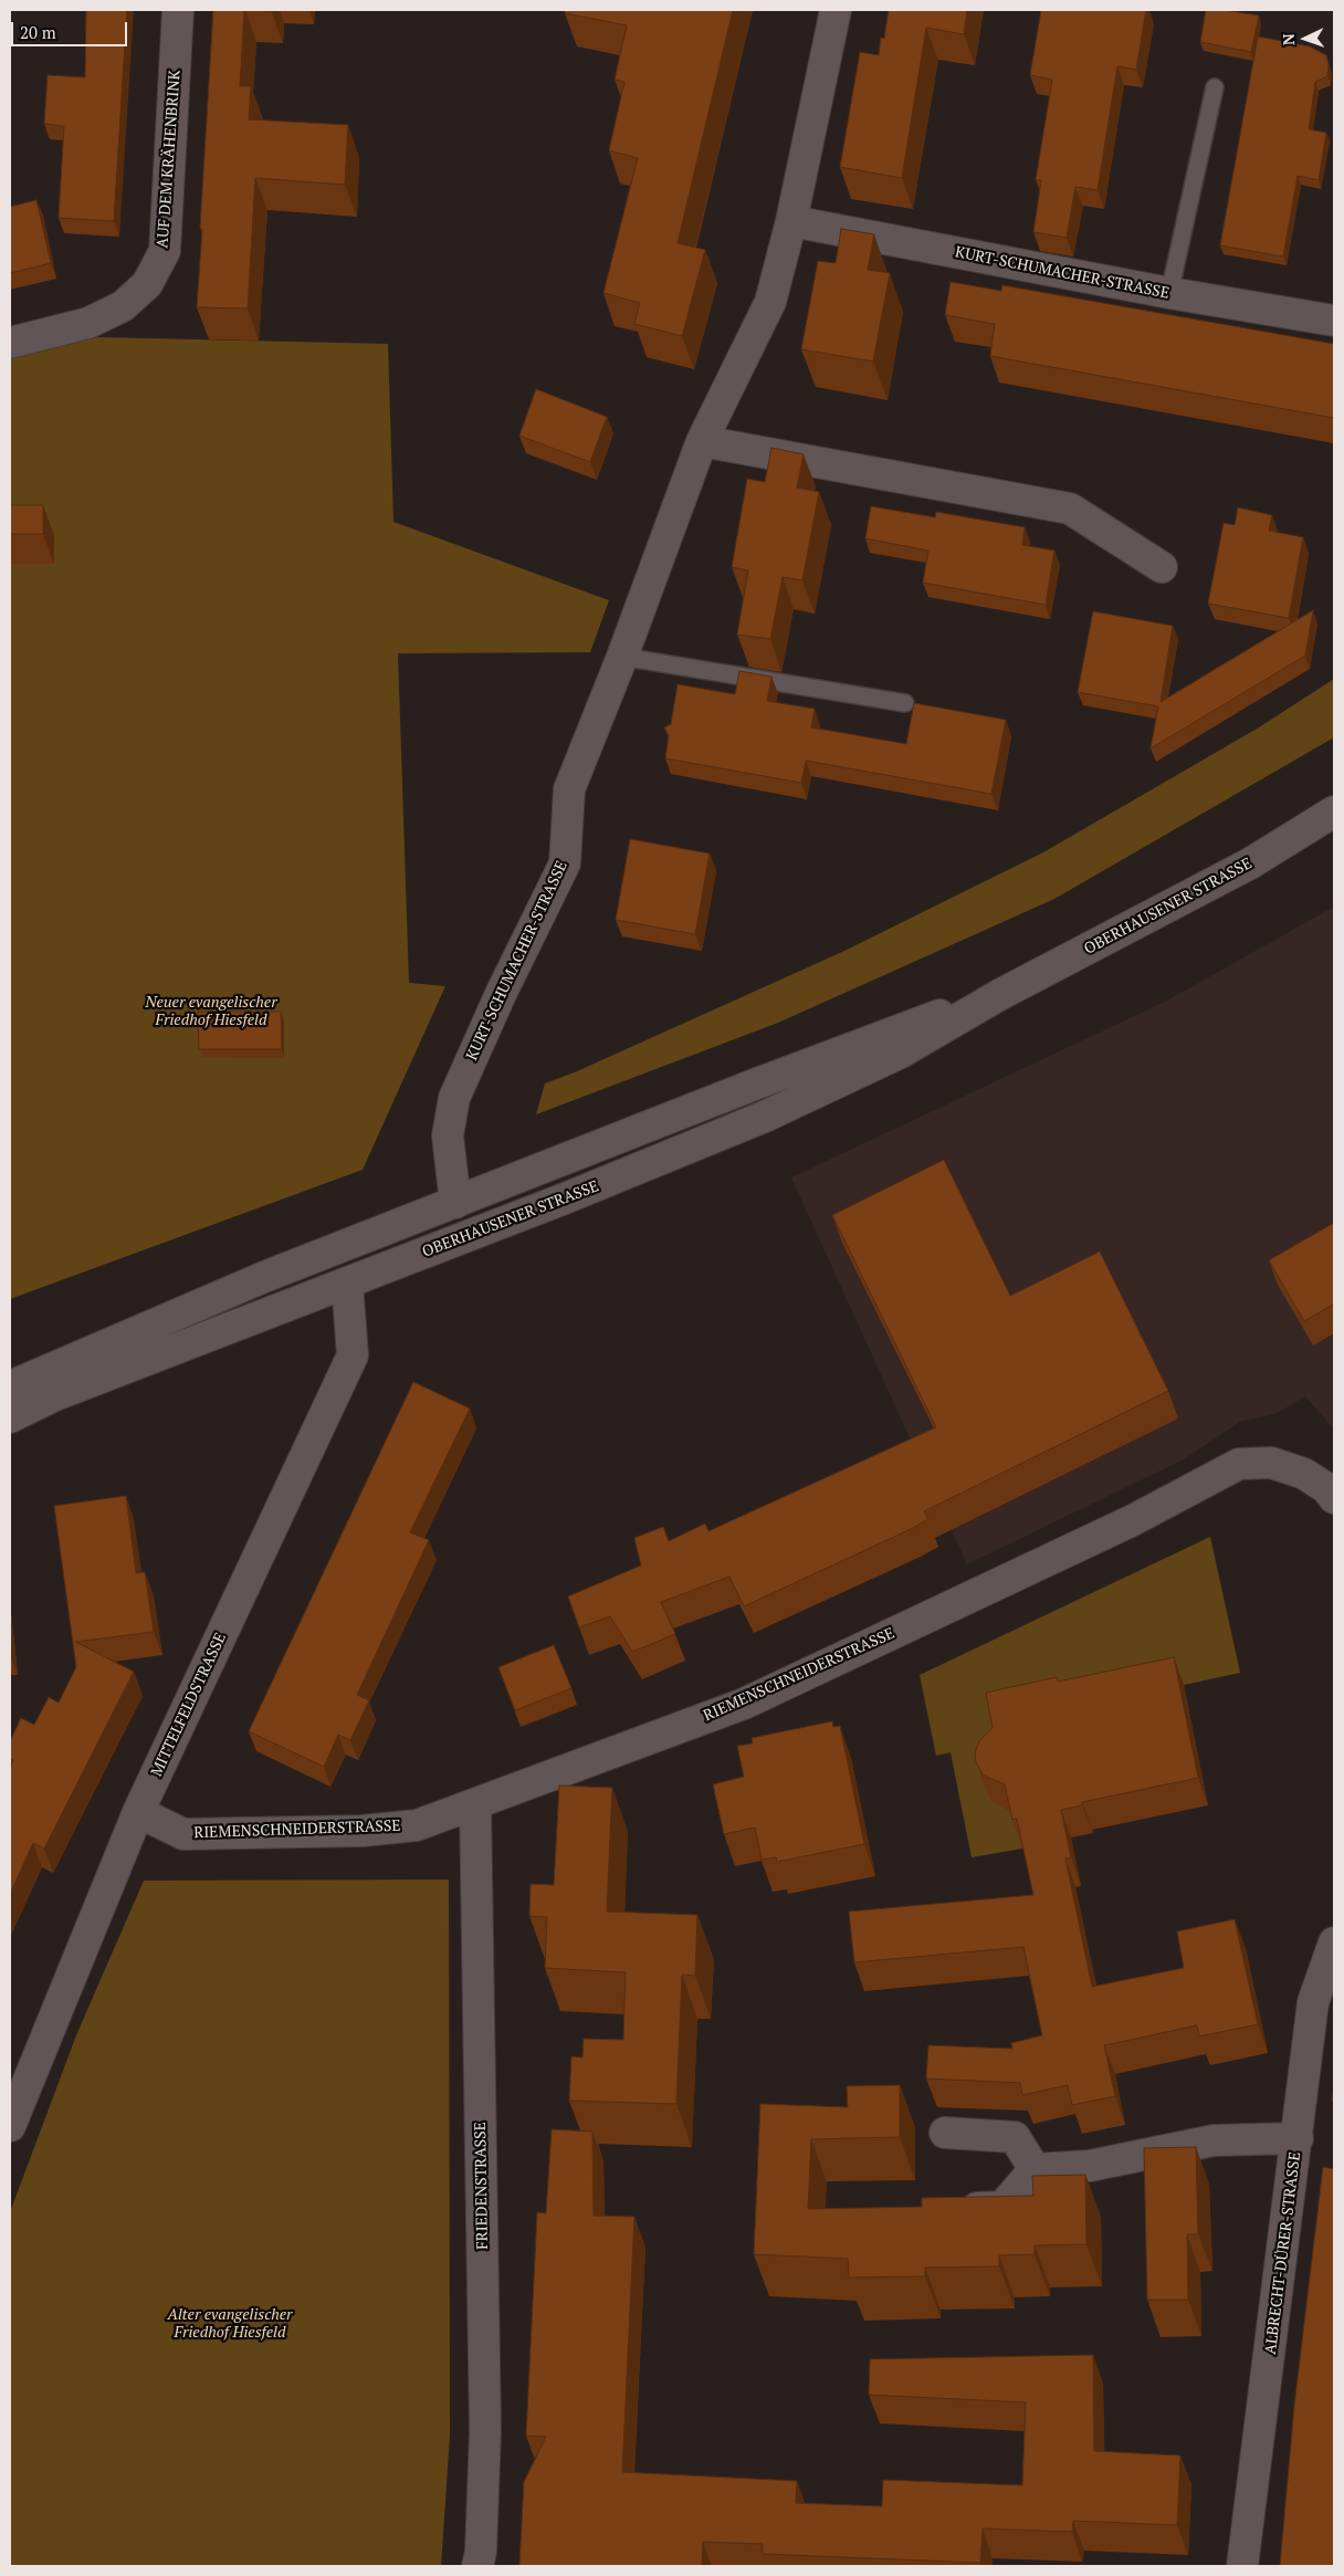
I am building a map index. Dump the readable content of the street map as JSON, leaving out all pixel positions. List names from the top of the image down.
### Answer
{
  "streets": {
    "street": [
      "AUF DEM KRÄHENBRINK",
      "KURT-SCHUMACHER-STRASSE",
      "OBERHAUSENER STRASSE",
      "RIEMENSCHNEIDERSTRASSE",
      "MITTELFELDSTRASSE",
      "FRIEDENSTRASSE",
      "ALBRECHT-DÜRER-STRASSE"
    ]
  },
  "crossings": [
    ["KURT-SCHUMACHER-STRASSE", "OBERHAUSENER STRASSE"],
    ["OBERHAUSENER STRASSE", "MITTELFELDSTRASSE"],
    ["RIEMENSCHNEIDERSTRASSE", "MITTELFELDSTRASSE"],
    ["RIEMENSCHNEIDERSTRASSE", "FRIEDENSTRASSE"]
  ],
  "parks": ["Neuer evangelischer Friedhof Hiesfeld", "Alter evangelischer Friedhof Hiesfeld"],
  "scale_bar": "20 m",
  "north": "left"
}
